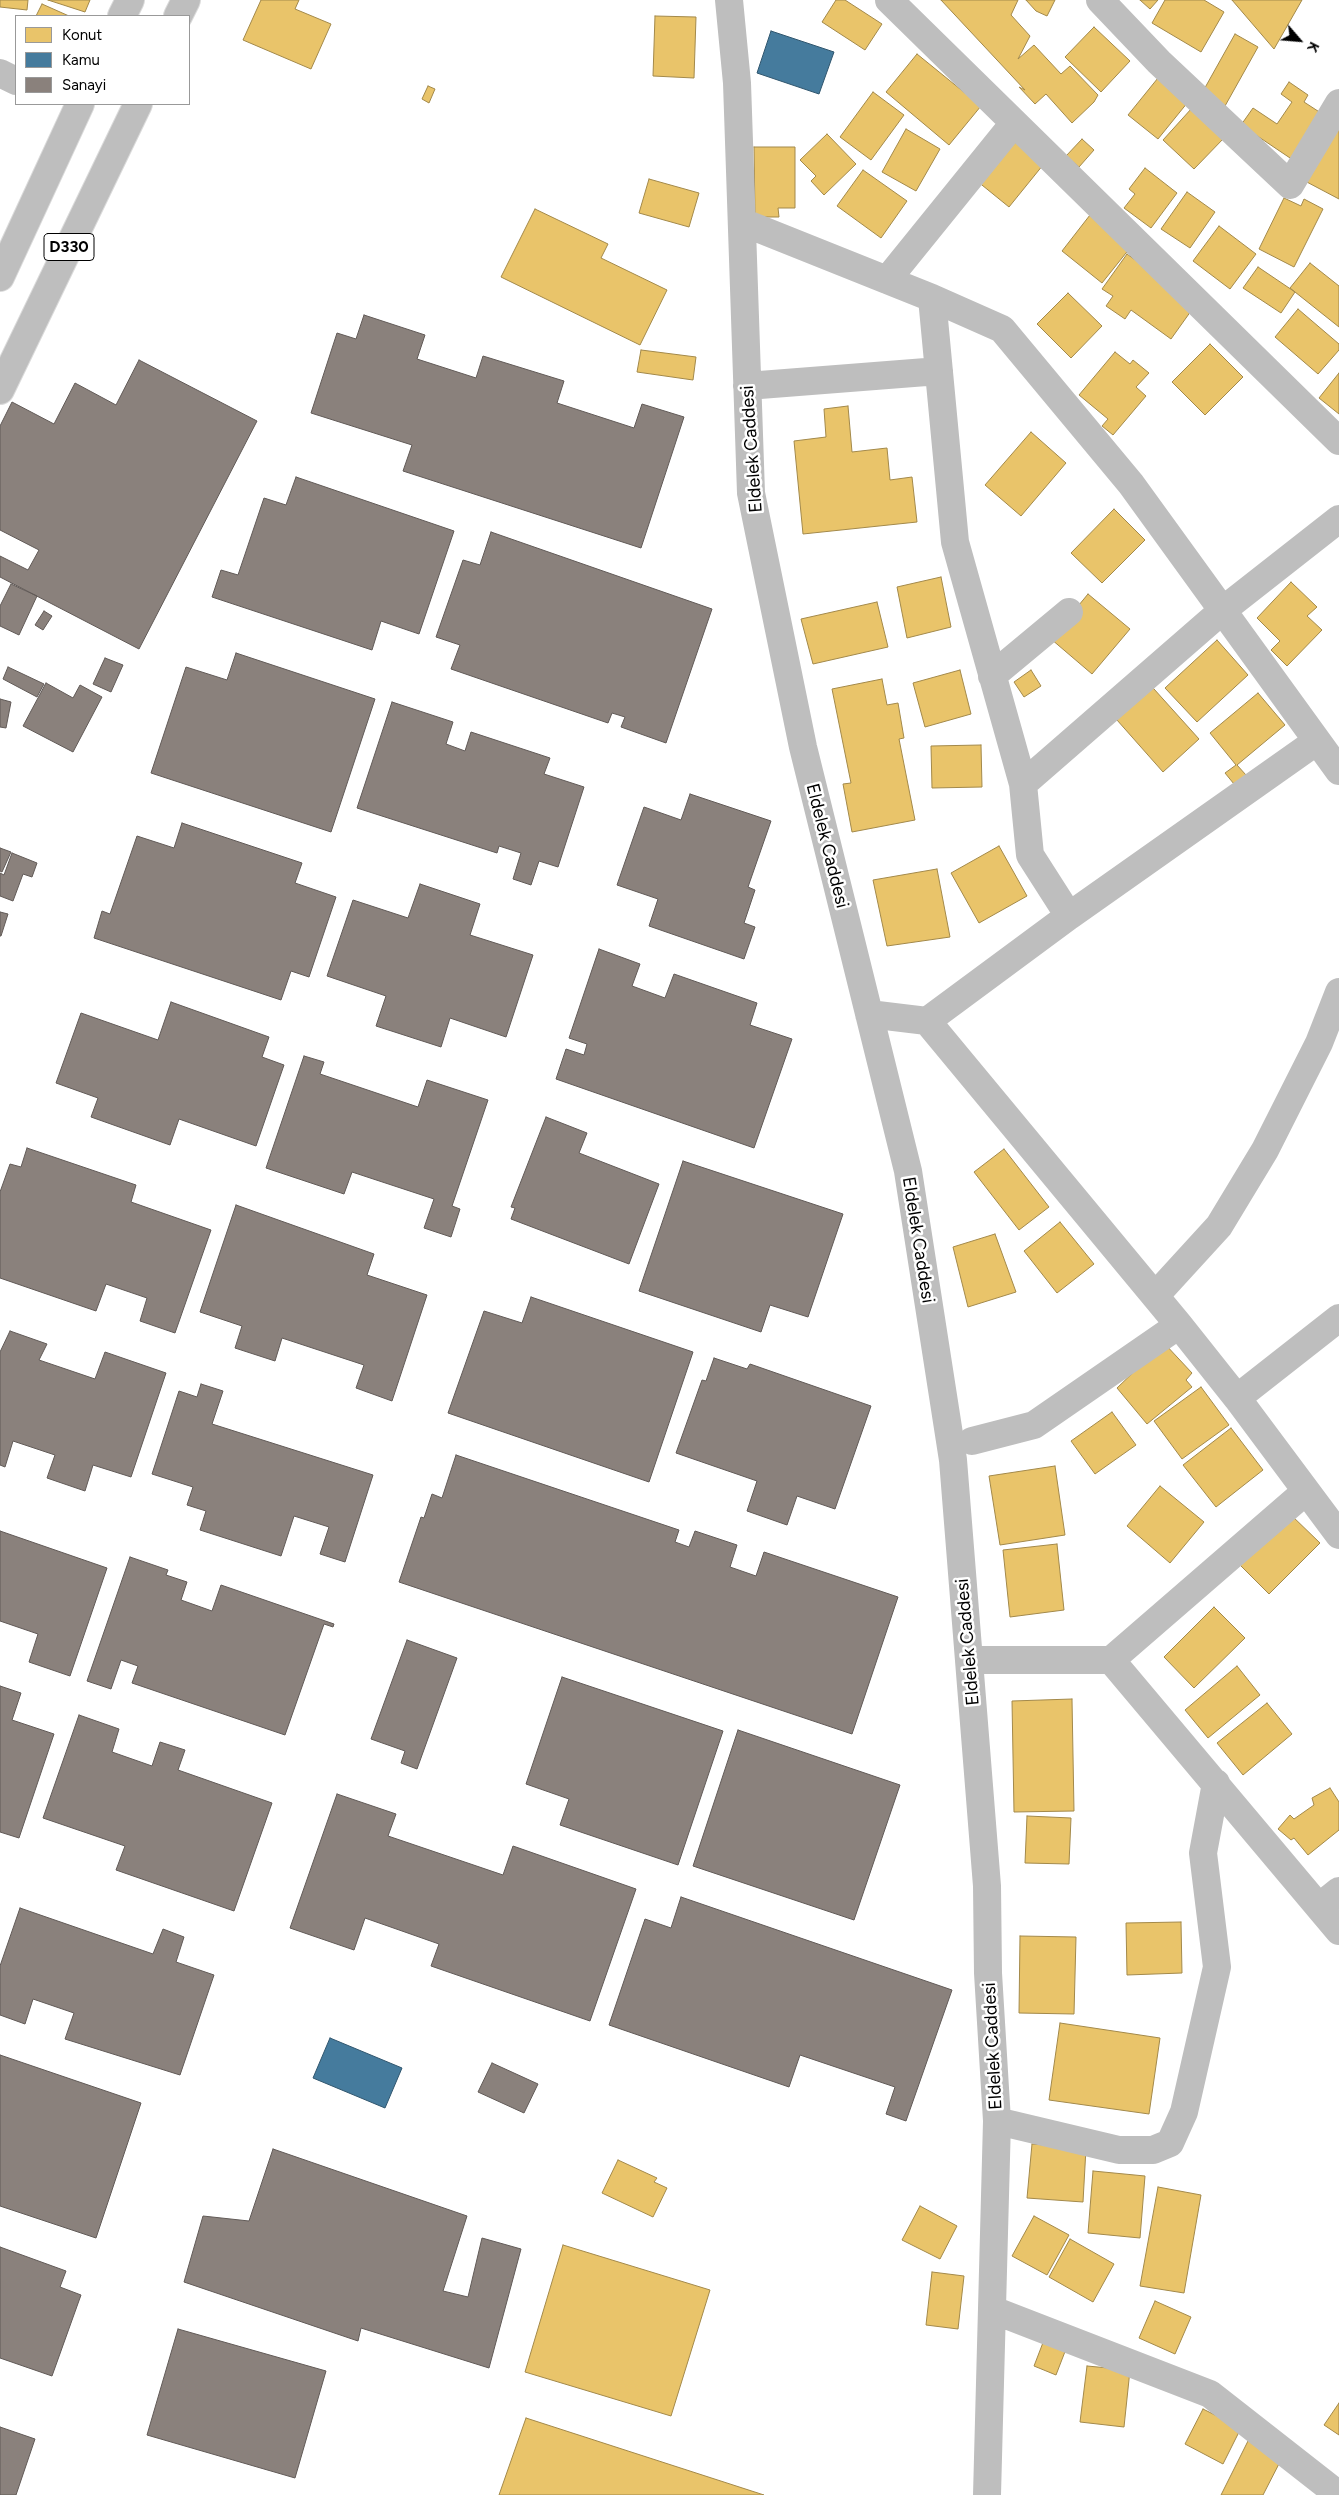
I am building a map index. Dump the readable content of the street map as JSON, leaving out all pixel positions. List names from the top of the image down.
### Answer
{
  "streets": {
    "street": ["D330", "Eldelek Caddesi"]
  },
  "legend": ["Konut", "Kamu", "Sanayi"],
  "north": "bottom right"
}
